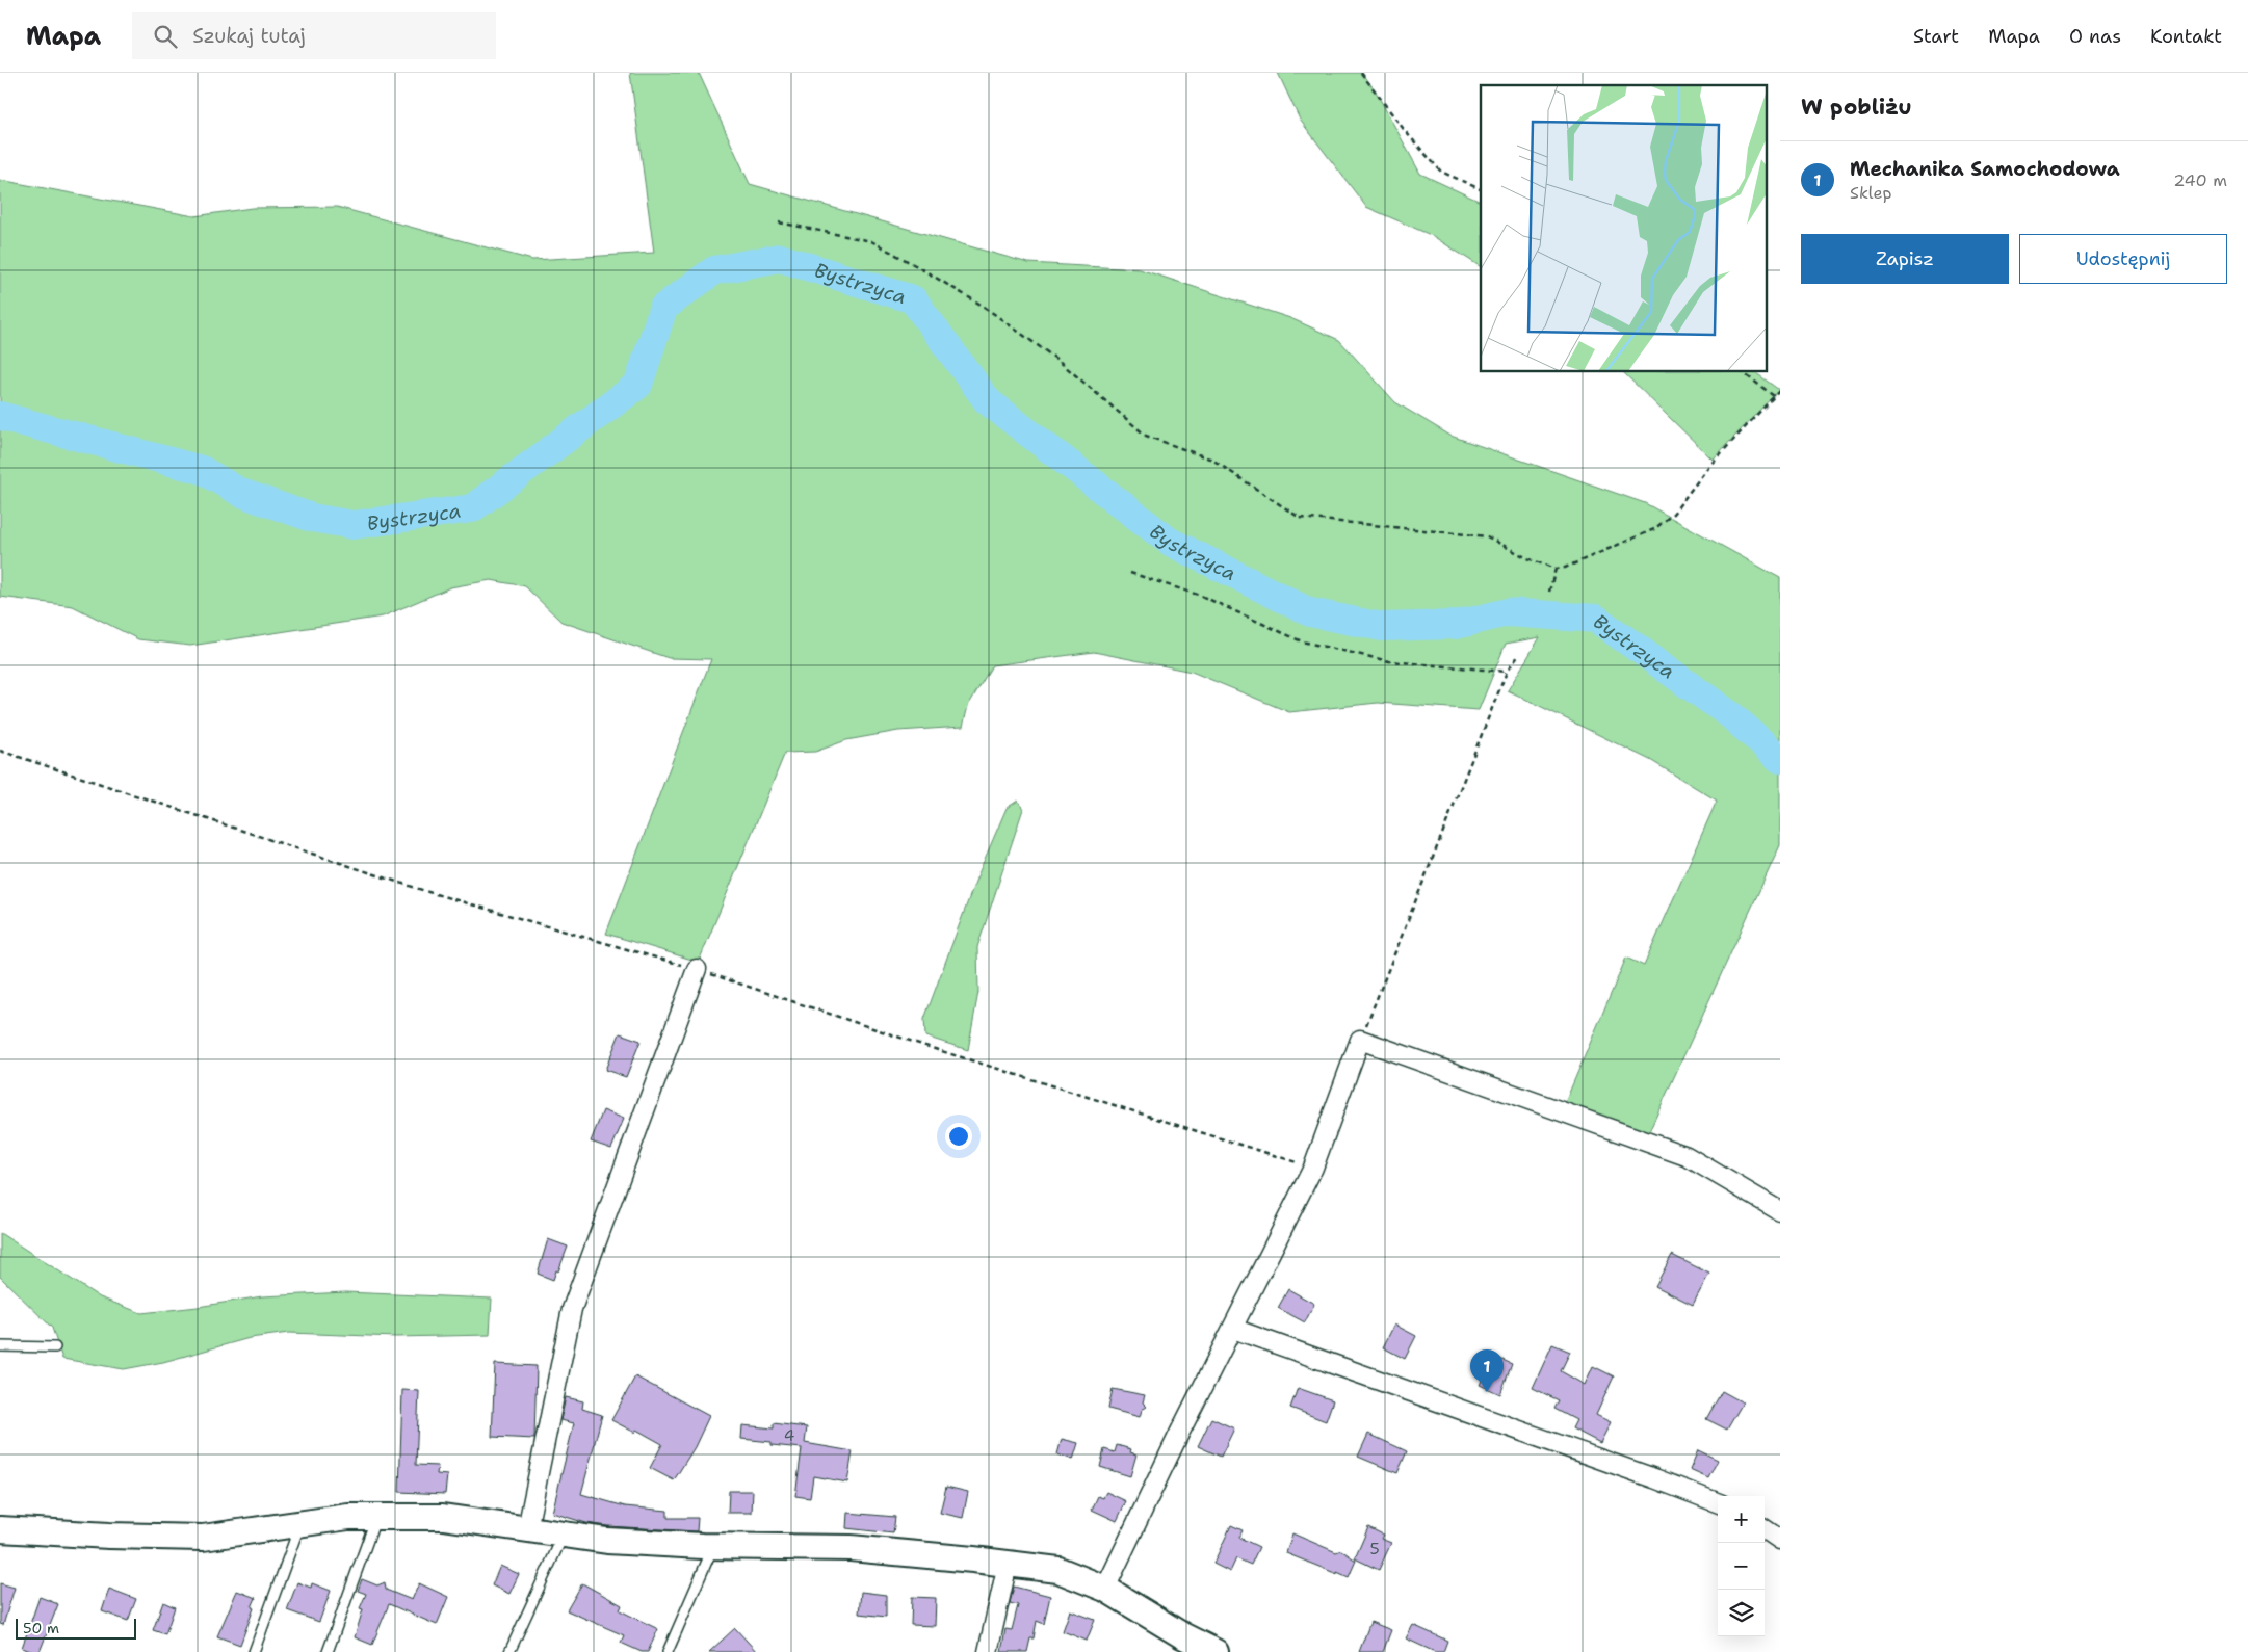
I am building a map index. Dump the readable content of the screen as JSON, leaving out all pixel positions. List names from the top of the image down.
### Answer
{
  "water": ["Bystrzyca"],
  "house_numbers": ["4", "5"],
  "scale_bar": "50 m",
  "page": {
    "header": "Mapa",
    "search": "Szukaj tutaj",
    "nav": [
      "Start",
      "Mapa",
      "O nas",
      "Kontakt"
    ],
    "heading": "W pobliżu",
    "list": [
      {
        "mark": "1",
        "name": "Mechanika Samochodowa",
        "note": "Sklep",
        "value": "240 m"
      }
    ],
    "buttons": ["Zapisz", "Udostępnij"],
    "pins": "1",
    "map_buttons": ["+", "−"],
    "scale": "50 m"
  }
}
